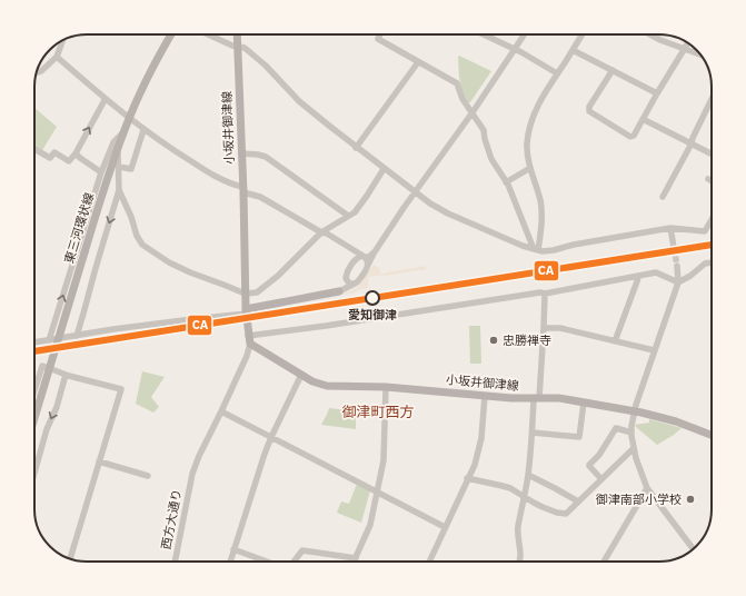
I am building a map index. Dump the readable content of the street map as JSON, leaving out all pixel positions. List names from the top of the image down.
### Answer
{
  "streets": {
    "main road": ["小坂井御津線", "東三河環状線"],
    "street": ["西方大通り"]
  },
  "crossings": [
    ["小坂井御津線", "西方大通り"]
  ],
  "districts": ["御津町西方"],
  "places": ["愛知御津", "忠勝禅寺", "御津南部小学校"],
  "lines": ["transit line CA"]
}
